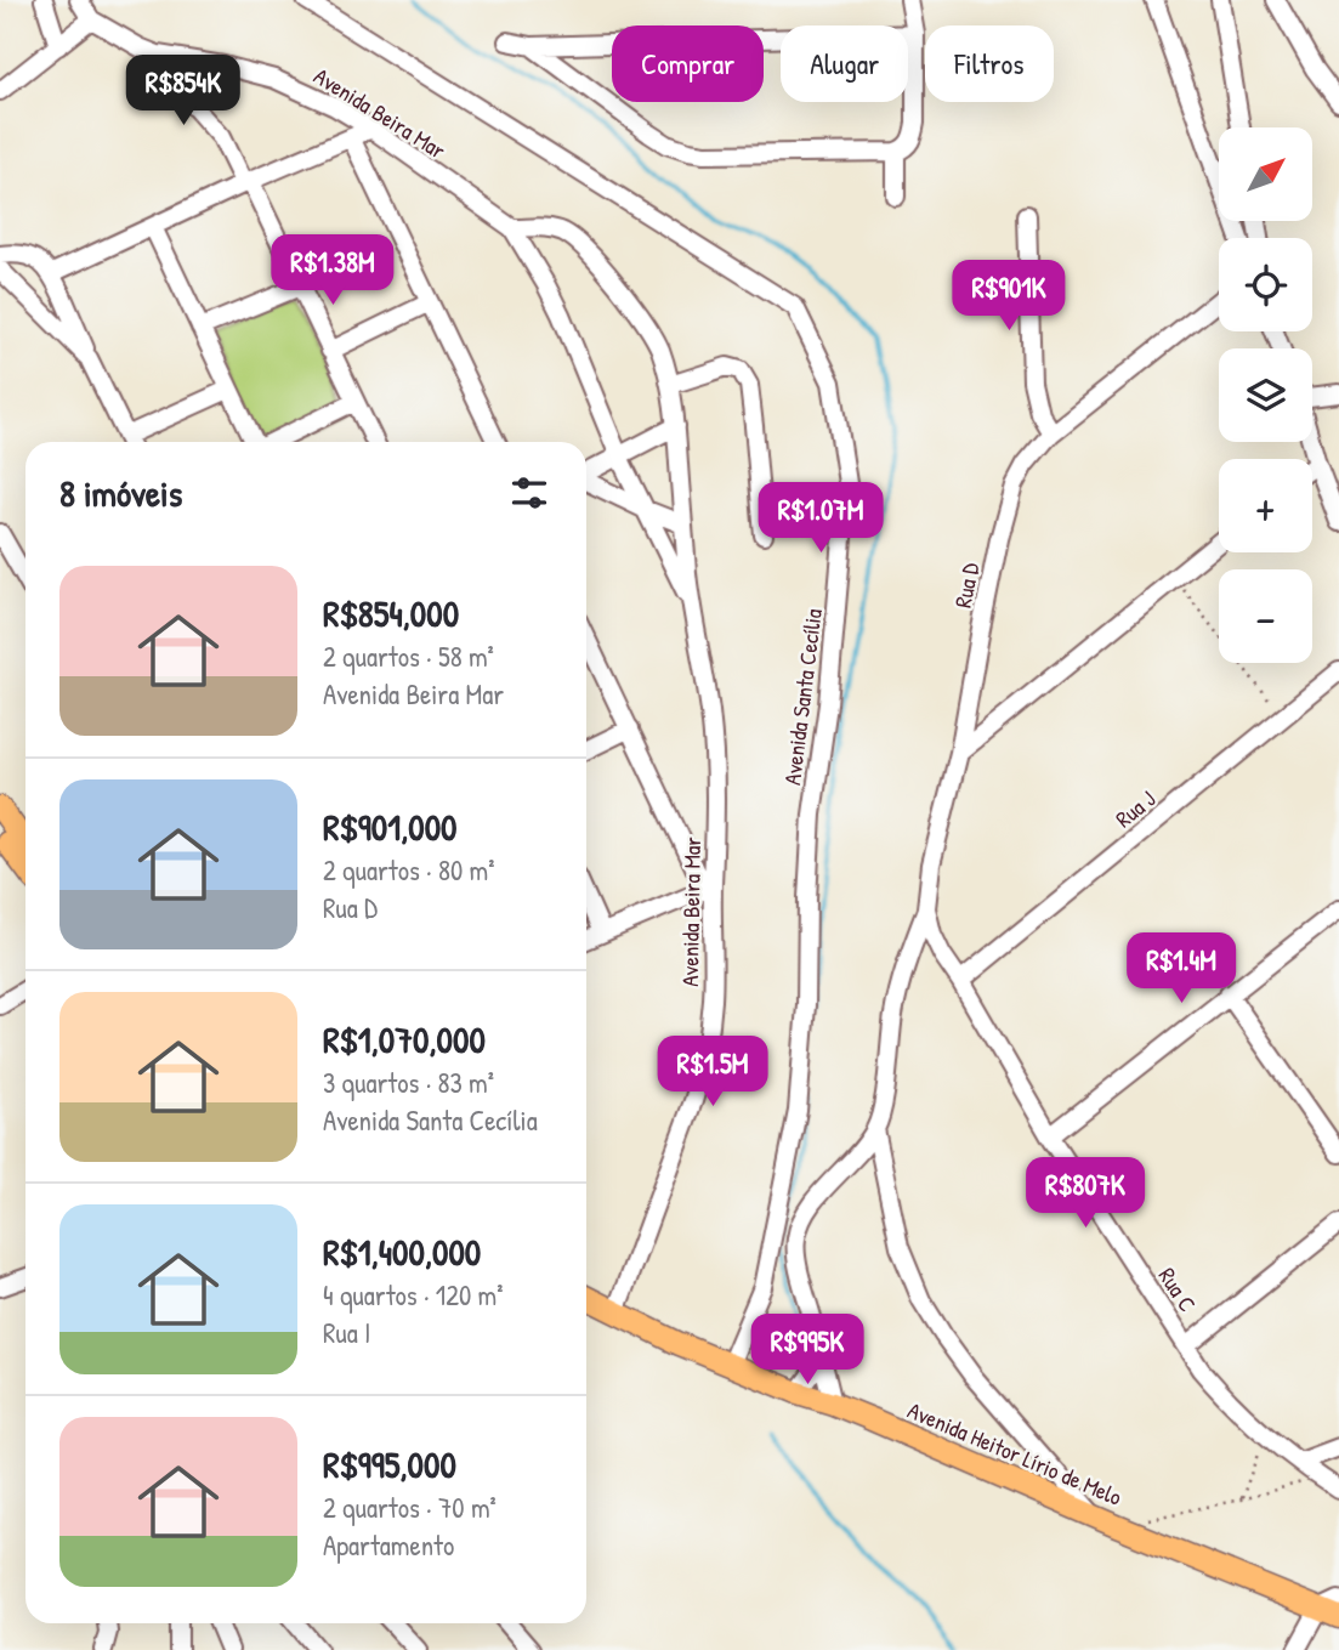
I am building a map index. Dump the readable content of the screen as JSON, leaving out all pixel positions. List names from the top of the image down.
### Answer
{
  "streets": {
    "main road": ["Avenida Heitor Lírio de Melo"],
    "street": [
      "Avenida Beira Mar",
      "Rua D",
      "Avenida Santa Cecília",
      "Rua J",
      "Rua C"
    ]
  },
  "crossings": [
    ["Avenida Beira Mar", "Avenida Heitor Lírio de Melo"],
    ["Rua D", "Rua J"],
    ["Rua D", "Rua C"],
    ["Avenida Santa Cecília", "Avenida Heitor Lírio de Melo"],
    ["Rua J", "Rua C"]
  ],
  "north": "top right",
  "page": {
    "chip": ["Comprar", "Alugar", "Filtros"],
    "price": [
      "R$854K",
      "R$1.38M",
      "R$901K",
      "R$1.07M",
      "R$1.4M",
      "R$1.5M",
      "R$807K",
      "R$995K"
    ],
    "map_buttons": ["+", "−"],
    "heading": "8 imóveis",
    "list": [
      {
        "name": "R$854,000",
        "note": "2 quartos · 58 m² · Avenida Beira Mar"
      },
      {
        "name": "R$901,000",
        "note": "2 quartos · 80 m² · Rua D"
      },
      {
        "name": "R$1,070,000",
        "note": "3 quartos · 83 m² · Avenida Santa Cecília"
      },
      {
        "name": "R$1,400,000",
        "note": "4 quartos · 120 m² · Rua I"
      },
      {
        "name": "R$995,000",
        "note": "2 quartos · 70 m² · Apartamento"
      }
    ]
  }
}
